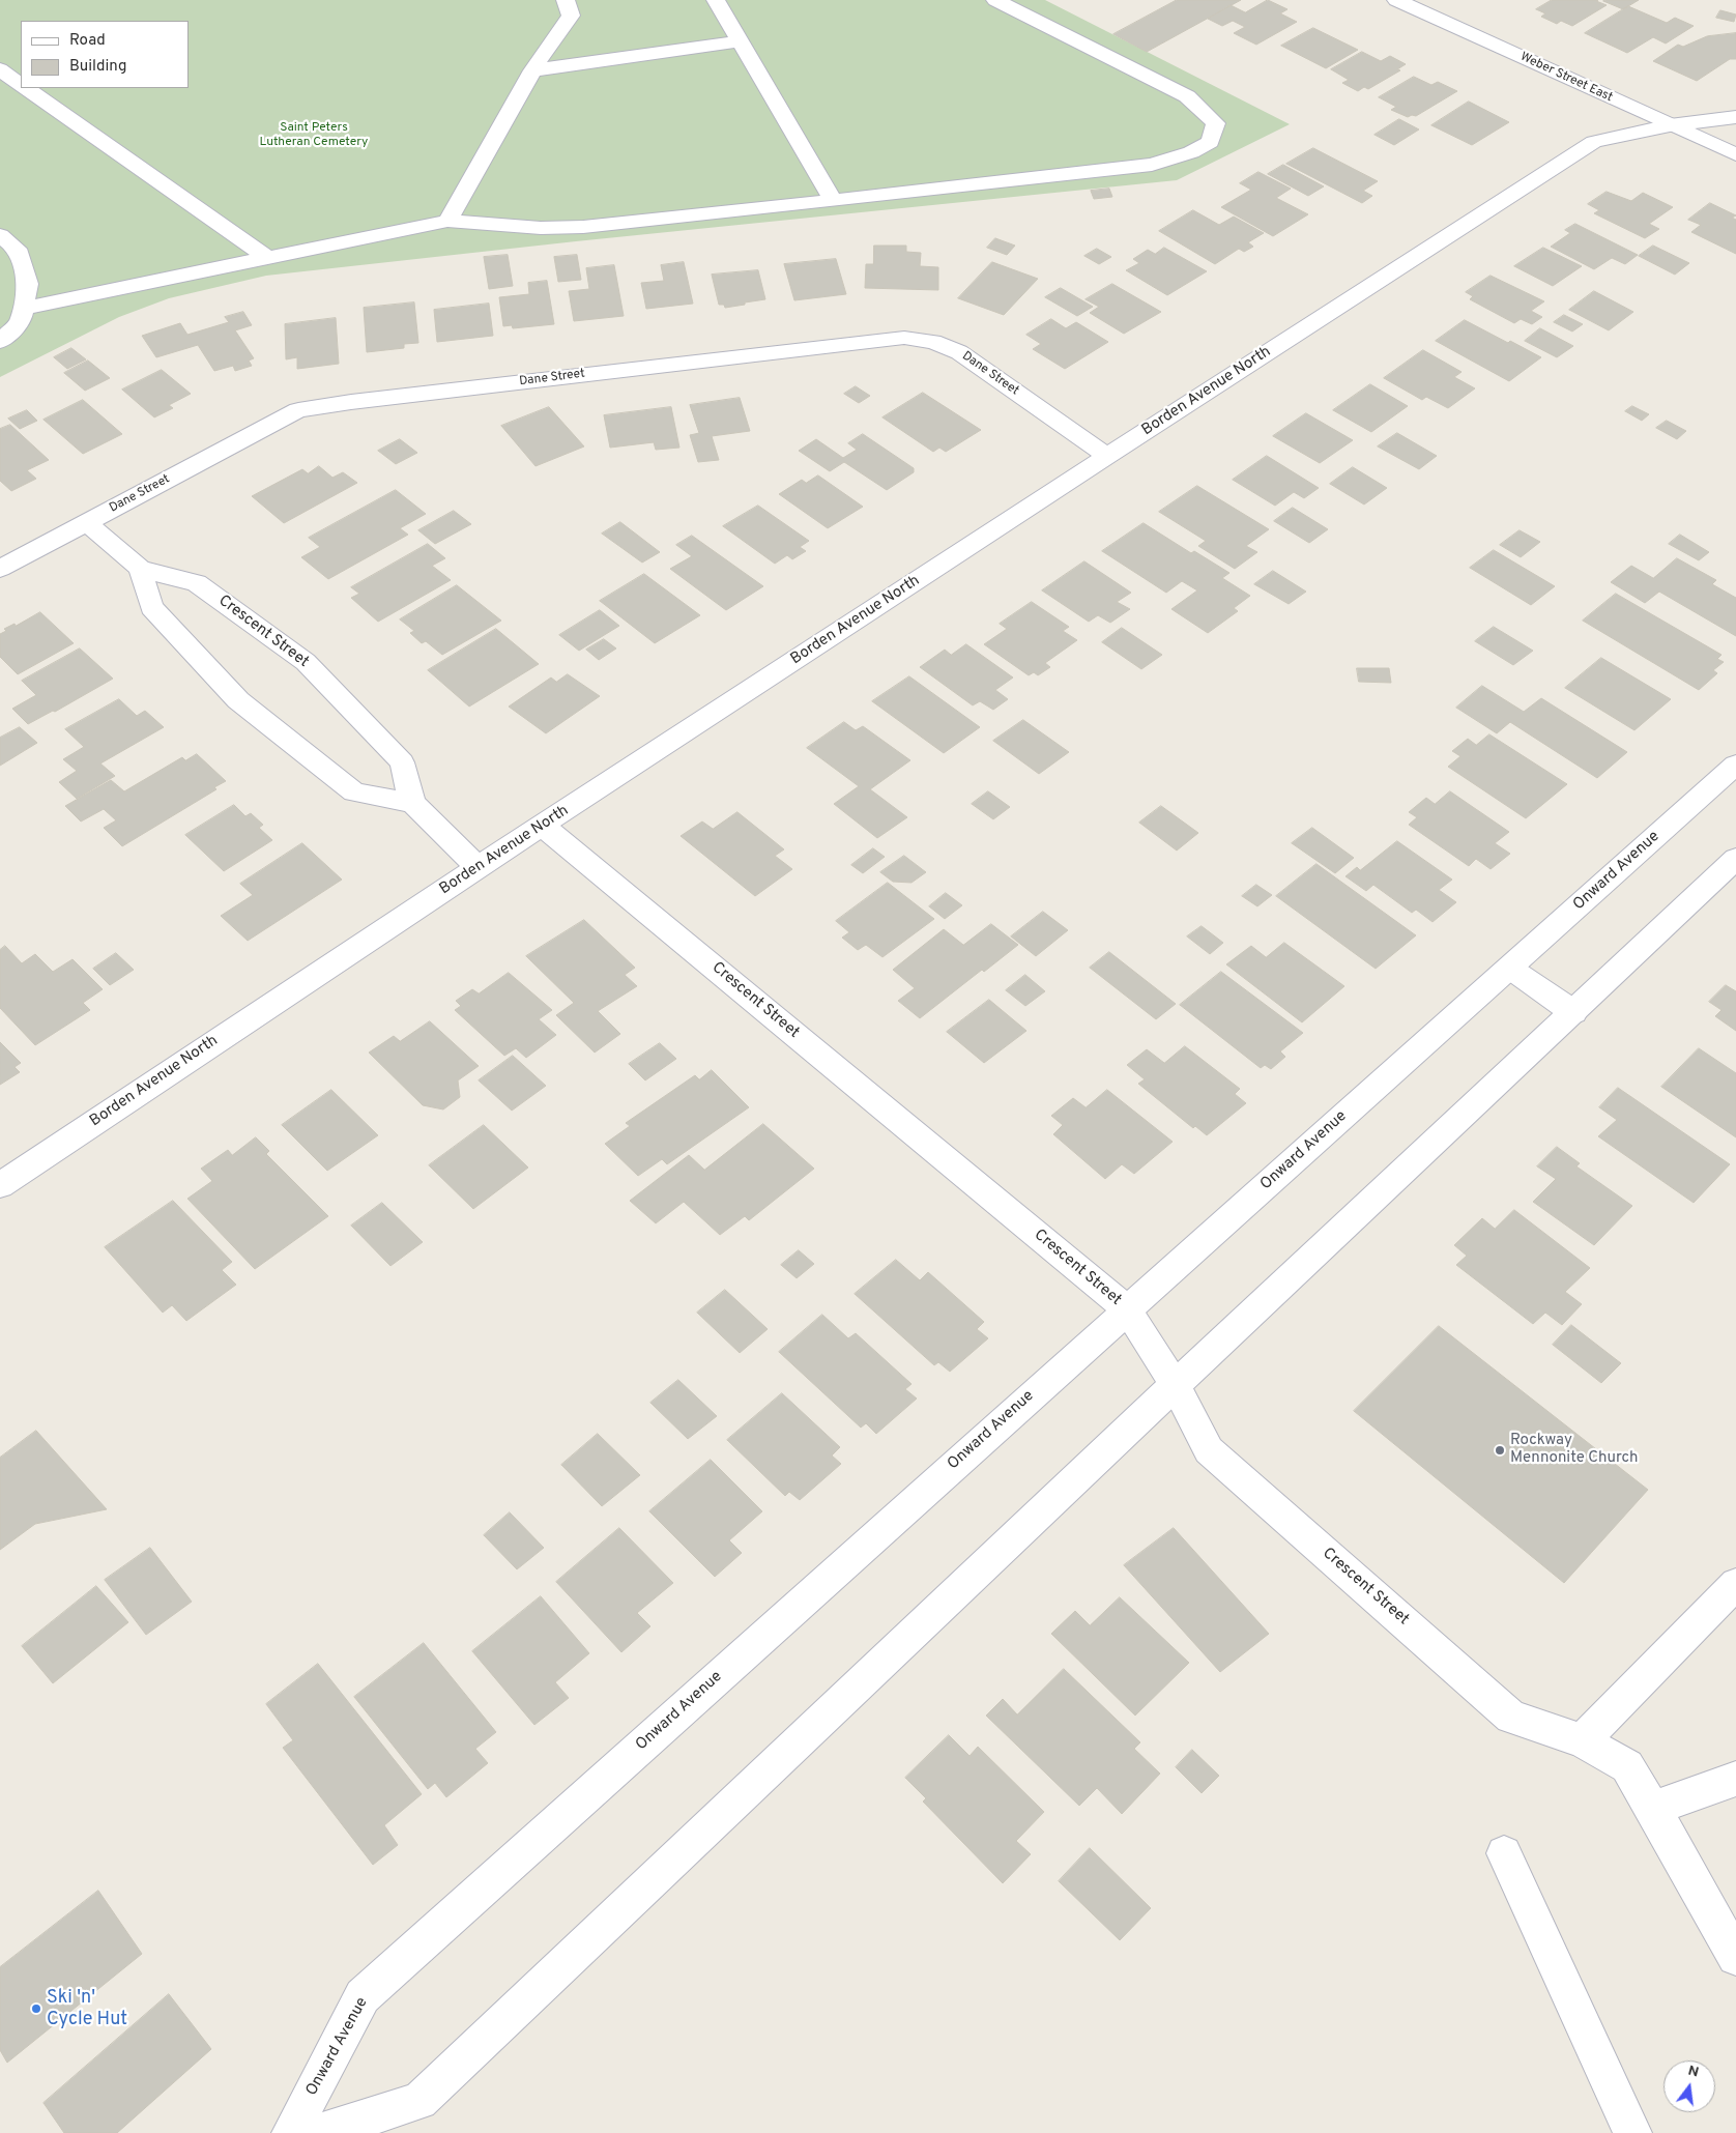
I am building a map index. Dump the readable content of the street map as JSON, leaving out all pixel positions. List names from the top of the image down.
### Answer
{
  "streets": {
    "street": [
      "Weber Street East",
      "Dane Street",
      "Borden Avenue North",
      "Crescent Street",
      "Onward Avenue"
    ]
  },
  "crossings": [
    ["Weber Street East", "Borden Avenue North"],
    ["Dane Street", "Borden Avenue North"],
    ["Dane Street", "Crescent Street"],
    ["Borden Avenue North", "Crescent Street"],
    ["Crescent Street", "Onward Avenue"]
  ],
  "parks": ["Saint Peters Lutheran Cemetery"],
  "places": ["Rockway Mennonite Church", "Ski 'n' Cycle Hut"],
  "legend": ["Road", "Building"],
  "north": "top"
}
